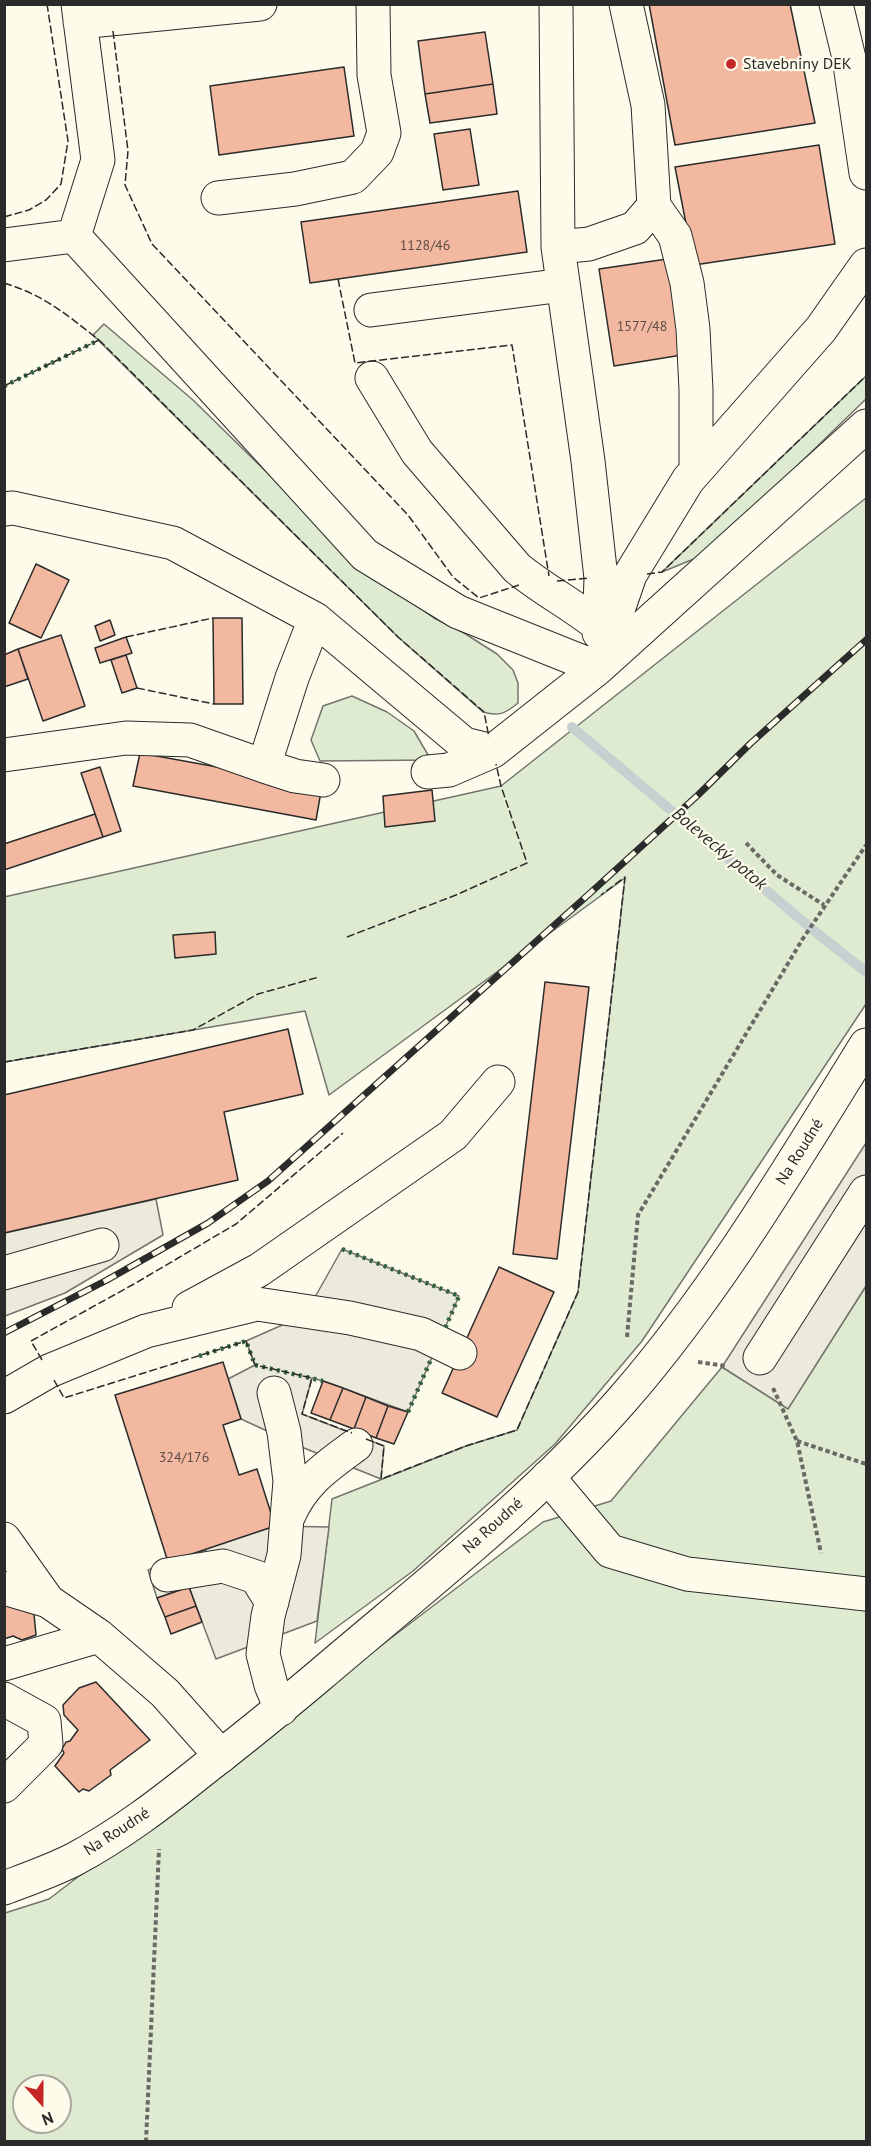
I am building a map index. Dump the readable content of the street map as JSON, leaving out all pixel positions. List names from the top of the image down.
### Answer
{
  "streets": {
    "main road": ["Na Roudné"]
  },
  "water": ["Bolevecký potok"],
  "places": ["Stavebniny DEK"],
  "house_numbers": ["1128/46", "1577/48", "324/176"],
  "north": "bottom"
}
